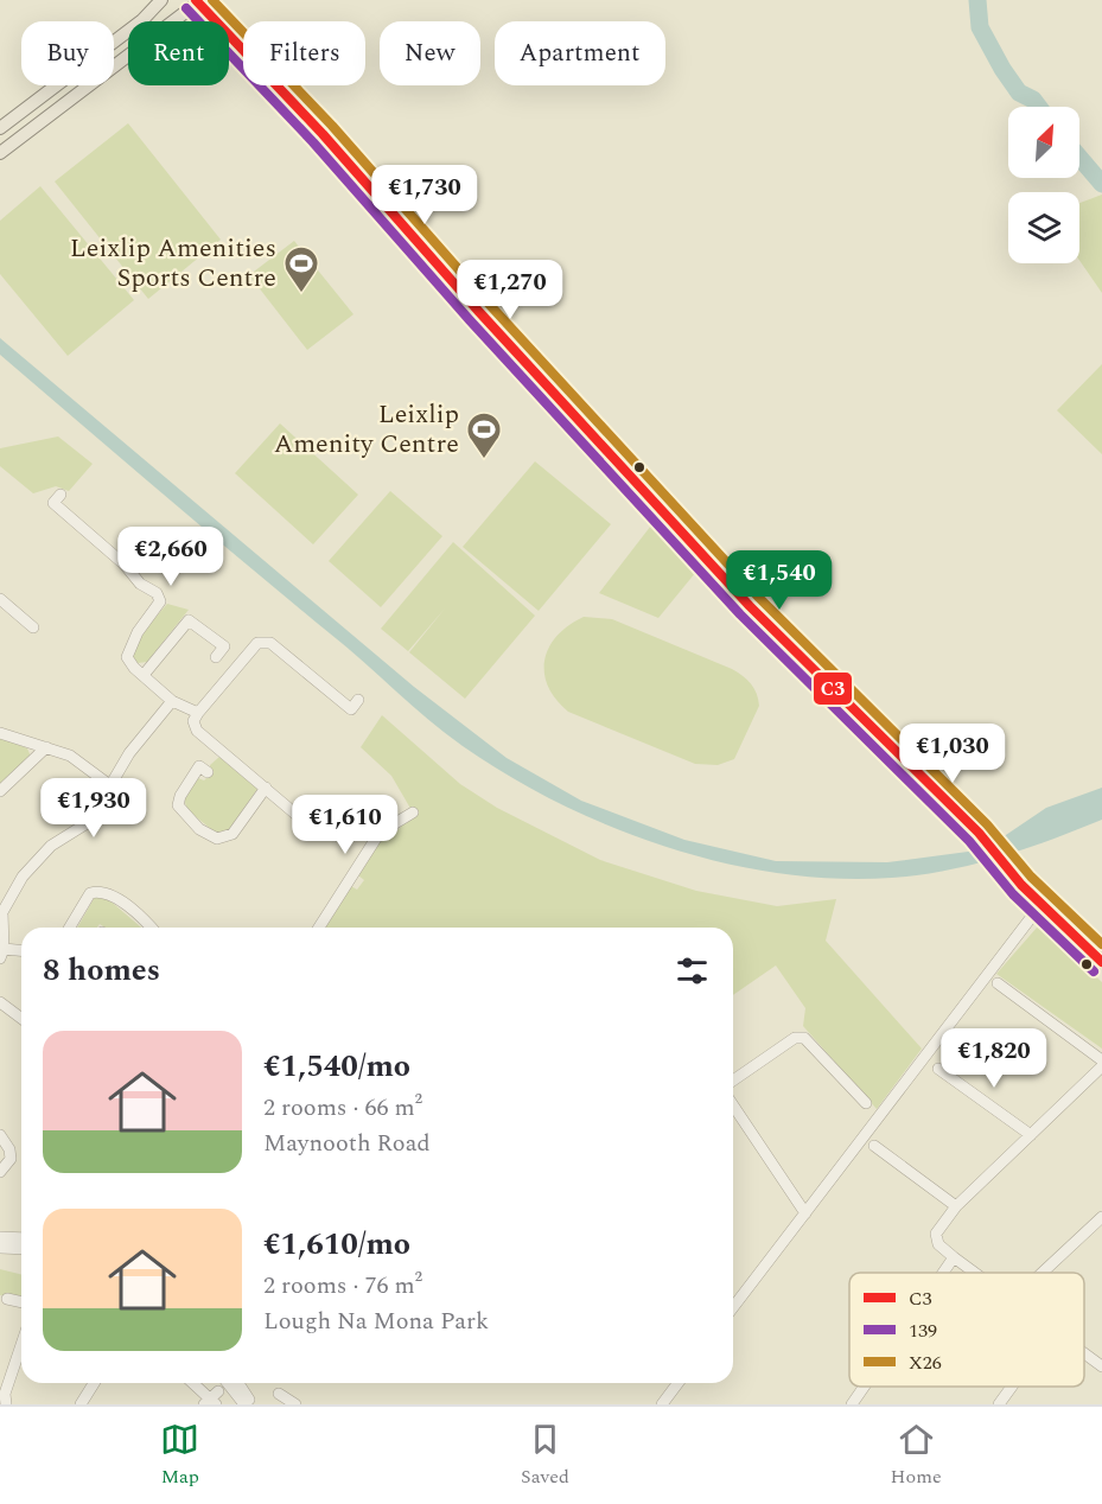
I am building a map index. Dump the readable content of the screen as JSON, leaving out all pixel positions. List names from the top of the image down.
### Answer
{
  "places": {
    "sports": ["Leixlip Amenities Sports Centre", "Leixlip Amenity Centre"]
  },
  "lines": ["transit line C3", "transit line X26", "transit line 139"],
  "legend": ["C3", "139", "X26"],
  "north": "top right",
  "page": {
    "chip": [
      "Buy",
      "Rent",
      "Filters",
      "New",
      "Apartment"
    ],
    "price": [
      "€1,730",
      "€1,270",
      "€2,660",
      "€1,540",
      "€1,030",
      "€1,930",
      "€1,610",
      "€1,820"
    ],
    "heading": "8 homes",
    "list": [
      {
        "name": "€1,540/mo",
        "note": "2 rooms · 66 m² · Maynooth Road"
      },
      {
        "name": "€1,610/mo",
        "note": "2 rooms · 76 m² · Lough Na Mona Park"
      }
    ],
    "tabs": ["Map", "Saved", "Home"]
  }
}
